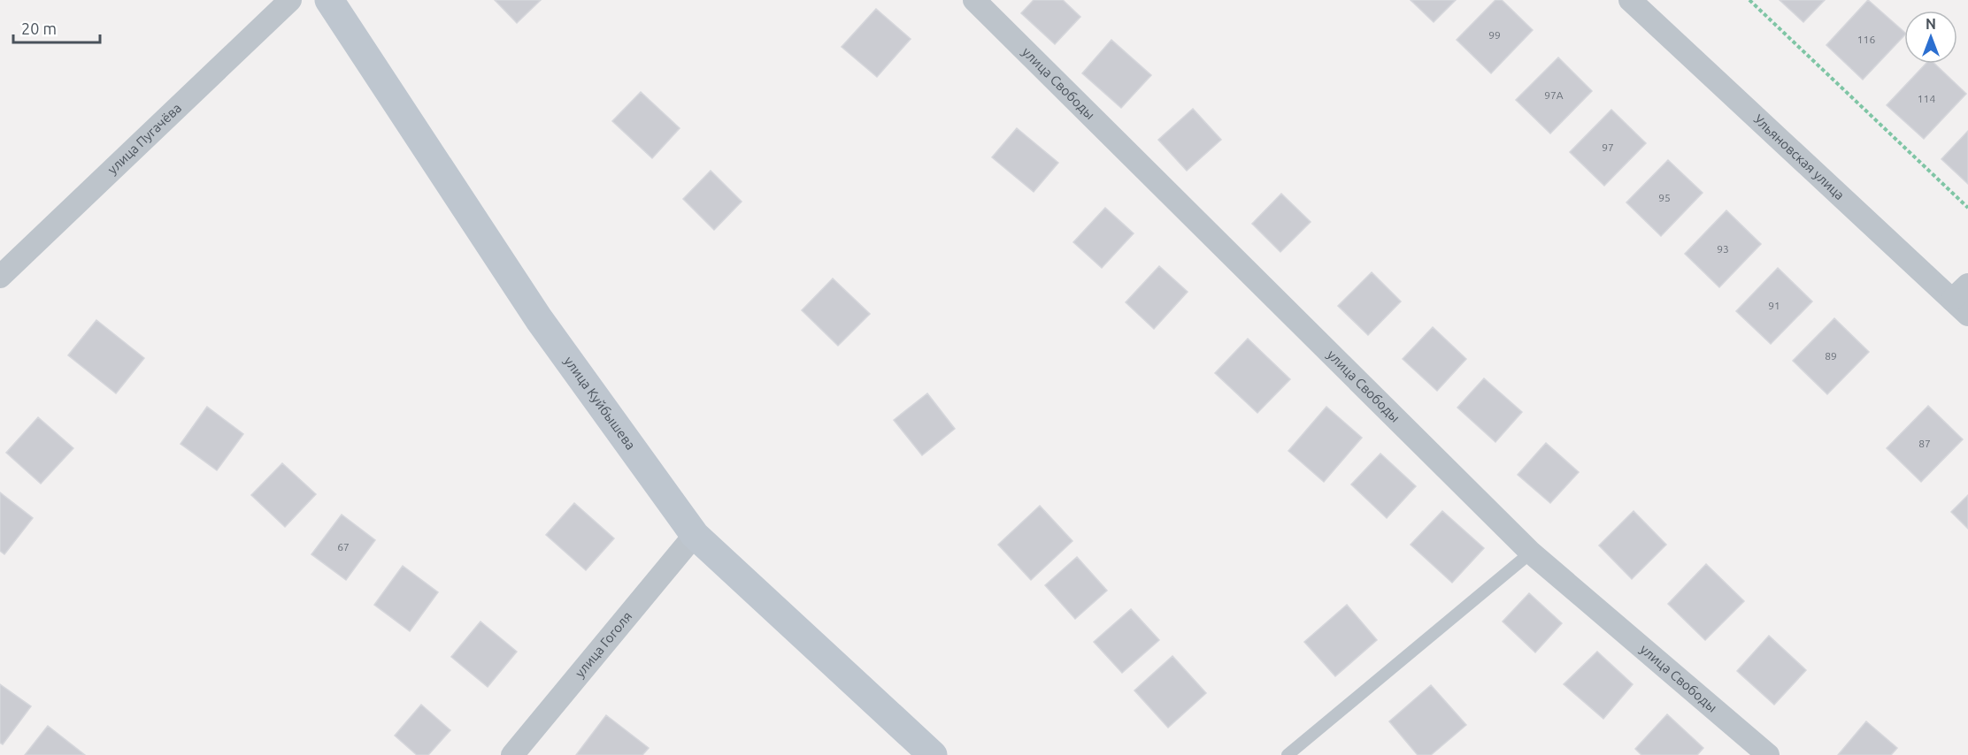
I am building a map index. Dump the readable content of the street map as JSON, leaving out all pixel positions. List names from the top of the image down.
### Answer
{
  "streets": {
    "main road": ["улица Куйбышева"],
    "street": [
      "улица Свободы",
      "улица Пугачёва",
      "Ульяновская улица",
      "улица Гоголя"
    ]
  },
  "crossings": [
    ["улица Куйбышева", "улица Гоголя"]
  ],
  "house_numbers": [
    "99",
    "116",
    "97А",
    "114",
    "97",
    "95",
    "93",
    "91",
    "89",
    "87",
    "67"
  ],
  "scale_bar": "20 m",
  "north": "top"
}
